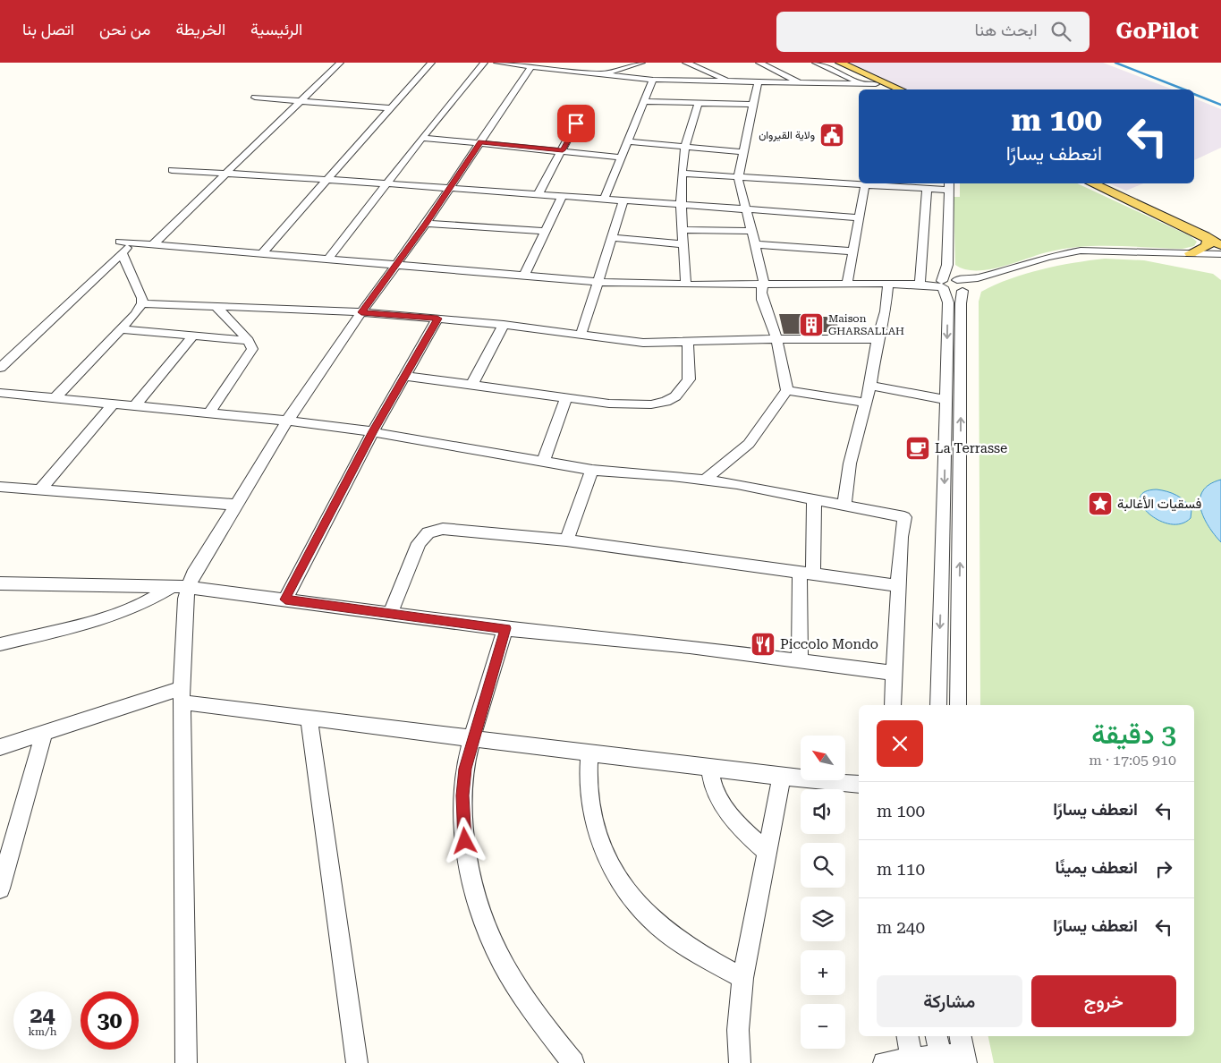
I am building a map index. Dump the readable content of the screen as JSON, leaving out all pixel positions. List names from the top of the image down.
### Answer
{
  "places": {
    "public building": ["ولاية القيروان"],
    "building": ["Maison GHARSALLAH"],
    "cafe": ["La Terrasse"],
    "place": ["فسقيات الأغالبة"],
    "restaurant": ["Piccolo Mondo"]
  },
  "north": "top left",
  "page": {
    "header": "GoPilot",
    "search": "ابحث هنا",
    "nav": [
      "الرئيسية",
      "الخريطة",
      "من نحن",
      "اتصل بنا"
    ],
    "turn": ["100 m", "انعطف يسارًا"],
    "heading": ["3 دقيقة", "910 m · 17:05"],
    "map_buttons": ["+", "−"],
    "list": [
      {
        "name": "انعطف يسارًا",
        "value": "100 m"
      },
      {
        "name": "انعطف يمينًا",
        "value": "110 m"
      },
      {
        "name": "انعطف يسارًا",
        "value": "240 m"
      }
    ],
    "buttons": ["خروج", "مشاركة"],
    "speed": "24 km/h",
    "limit": "30"
  }
}
